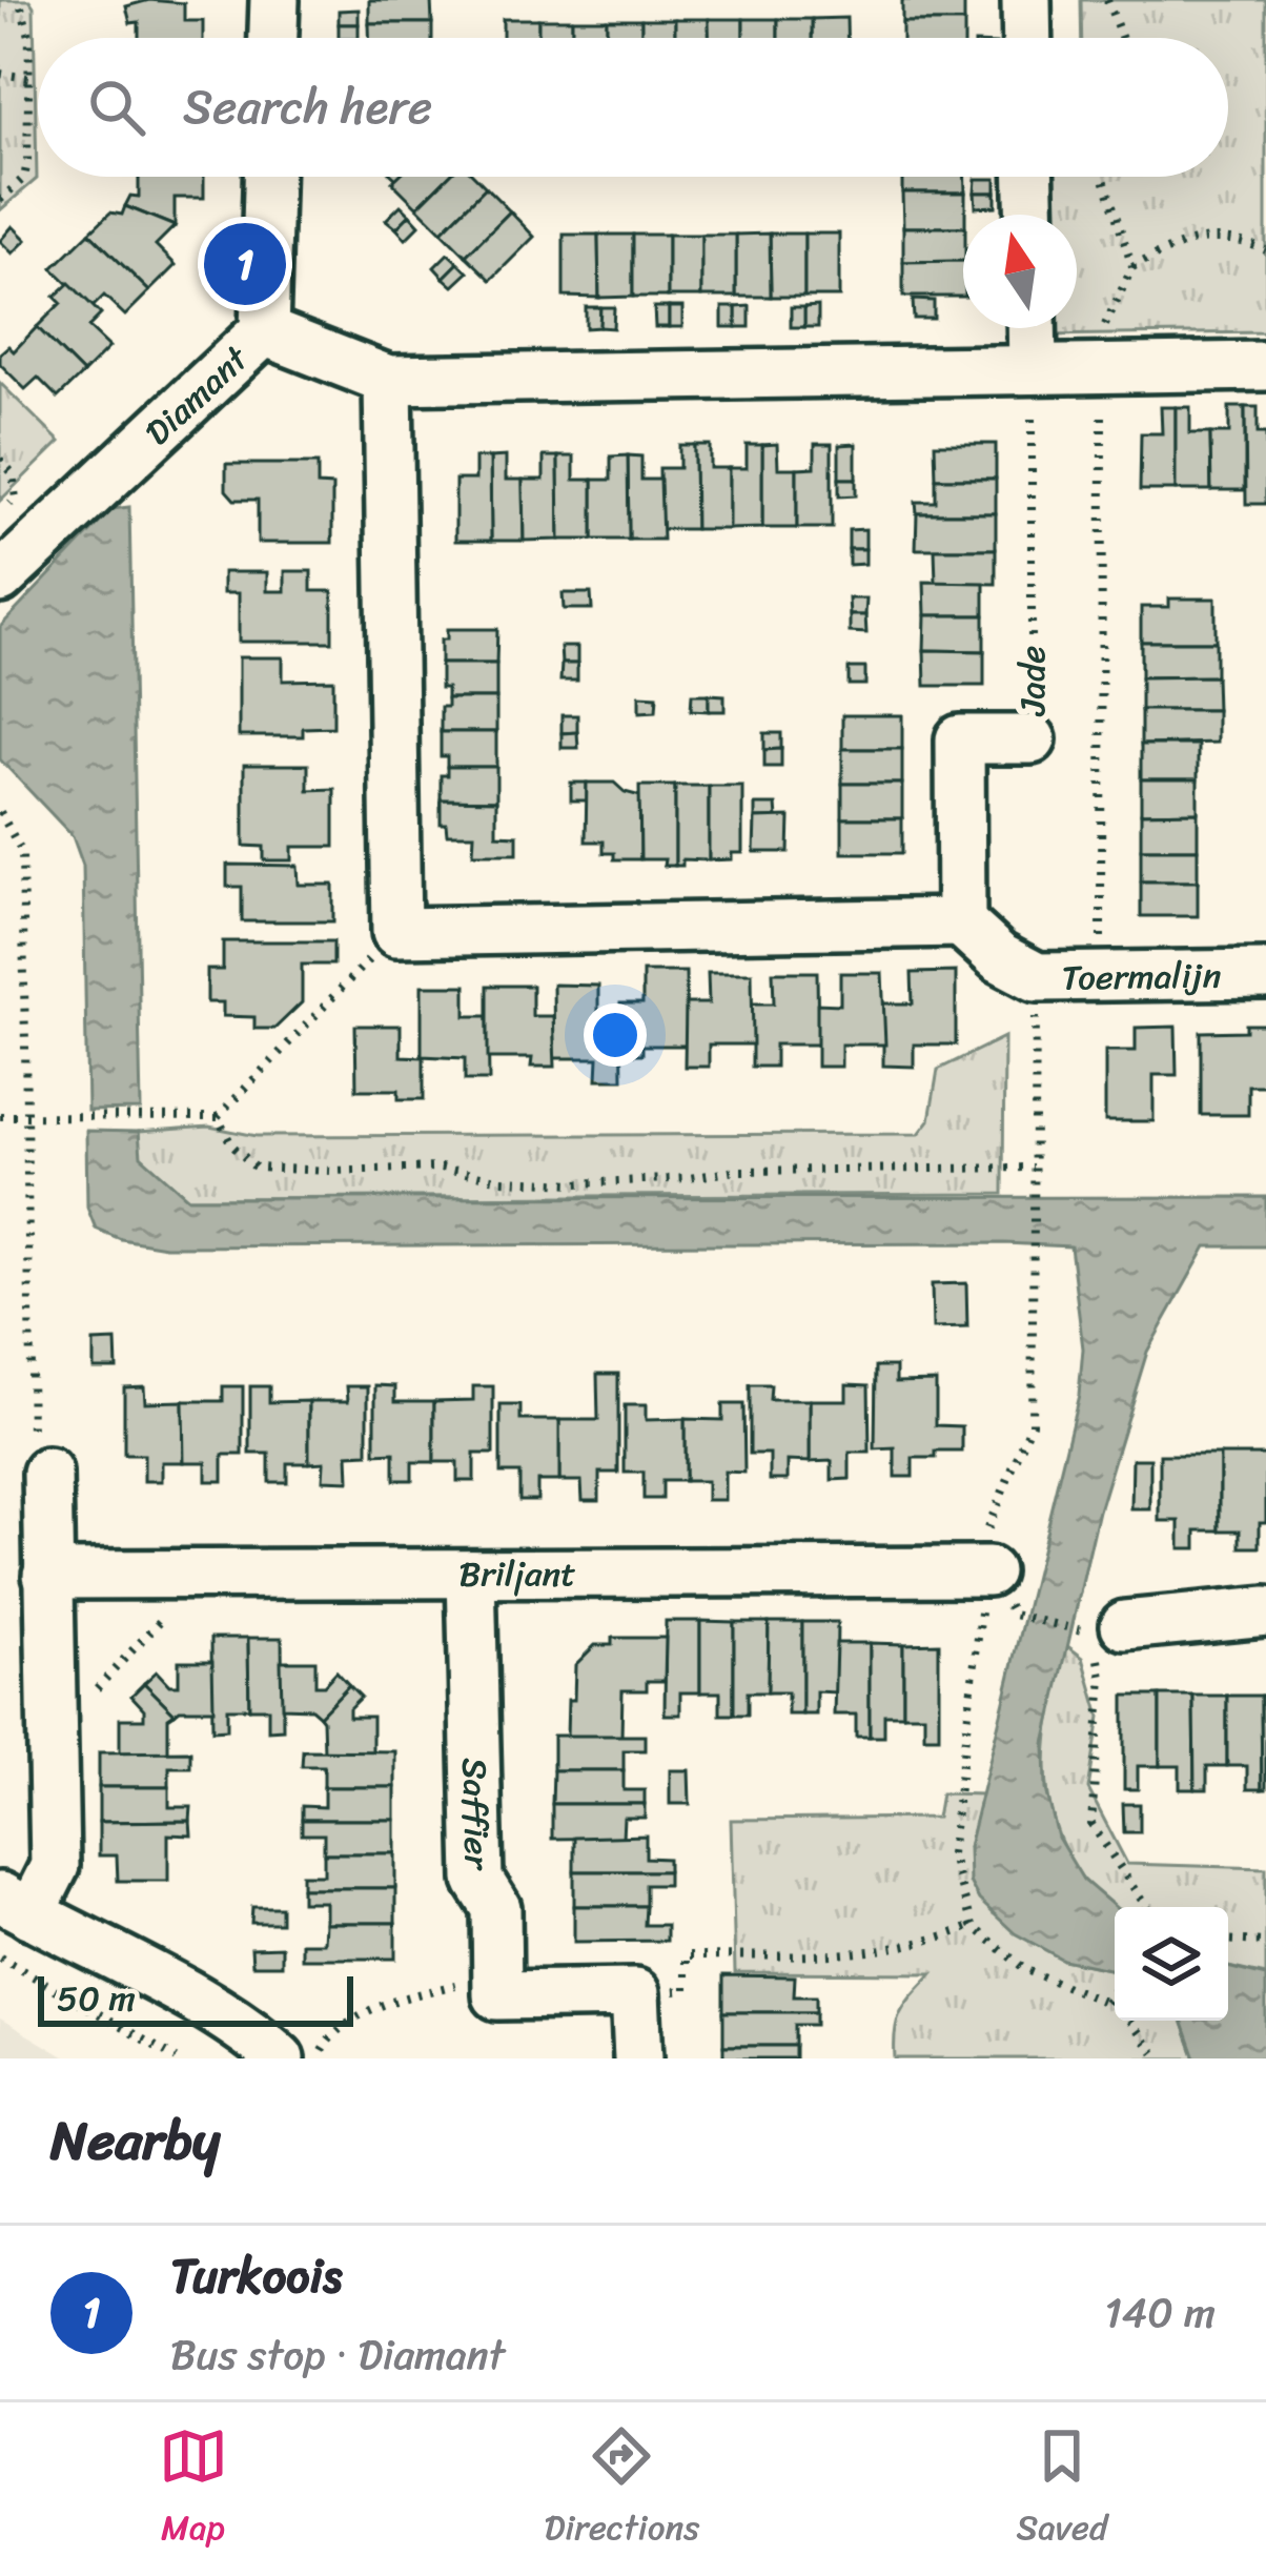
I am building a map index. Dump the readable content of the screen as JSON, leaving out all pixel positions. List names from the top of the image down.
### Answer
{
  "streets": {
    "street": [
      "Diamant",
      "Jade",
      "Toermalijn",
      "Briljant",
      "Saffier"
    ]
  },
  "crossings": [
    ["Jade", "Toermalijn"],
    ["Briljant", "Saffier"]
  ],
  "scale_bar": "50 m",
  "north": "top",
  "page": {
    "search": "Search here",
    "pins": "1",
    "scale": "50 m",
    "heading": "Nearby",
    "list": [
      {
        "mark": "1",
        "name": "Turkoois",
        "note": "Bus stop · Diamant",
        "value": "140 m"
      }
    ],
    "nav": ["Map", "Directions", "Saved"]
  }
}
